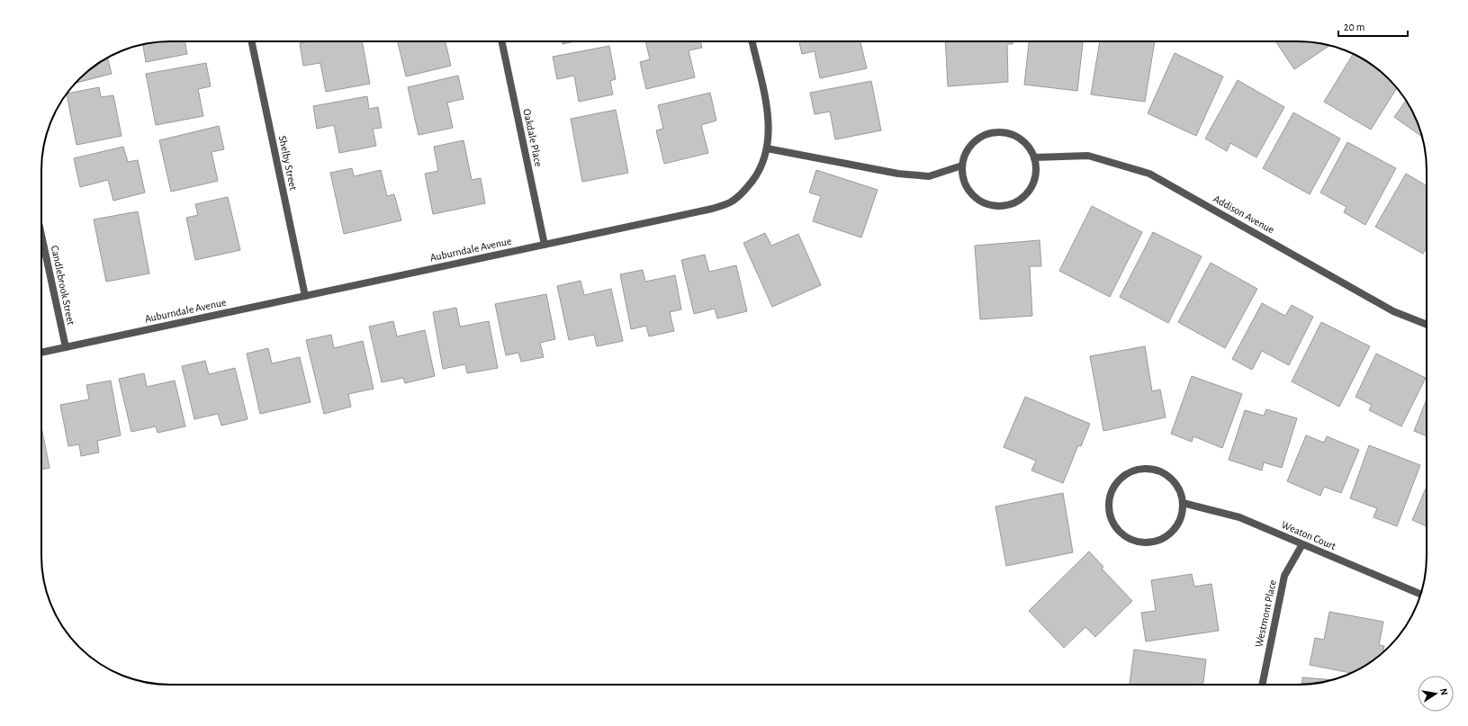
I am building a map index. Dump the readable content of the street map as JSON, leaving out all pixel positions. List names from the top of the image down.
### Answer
{
  "streets": {
    "street": [
      "Oakdale Place",
      "Shelby Street",
      "Addison Avenue",
      "Auburndale Avenue",
      "Candlebrook Street",
      "Weaton Court",
      "Westmont Place"
    ]
  },
  "crossings": [
    ["Oakdale Place", "Auburndale Avenue"],
    ["Shelby Street", "Auburndale Avenue"],
    ["Auburndale Avenue", "Candlebrook Street"],
    ["Weaton Court", "Westmont Place"]
  ],
  "scale_bar": "20 m",
  "north": "right"
}
